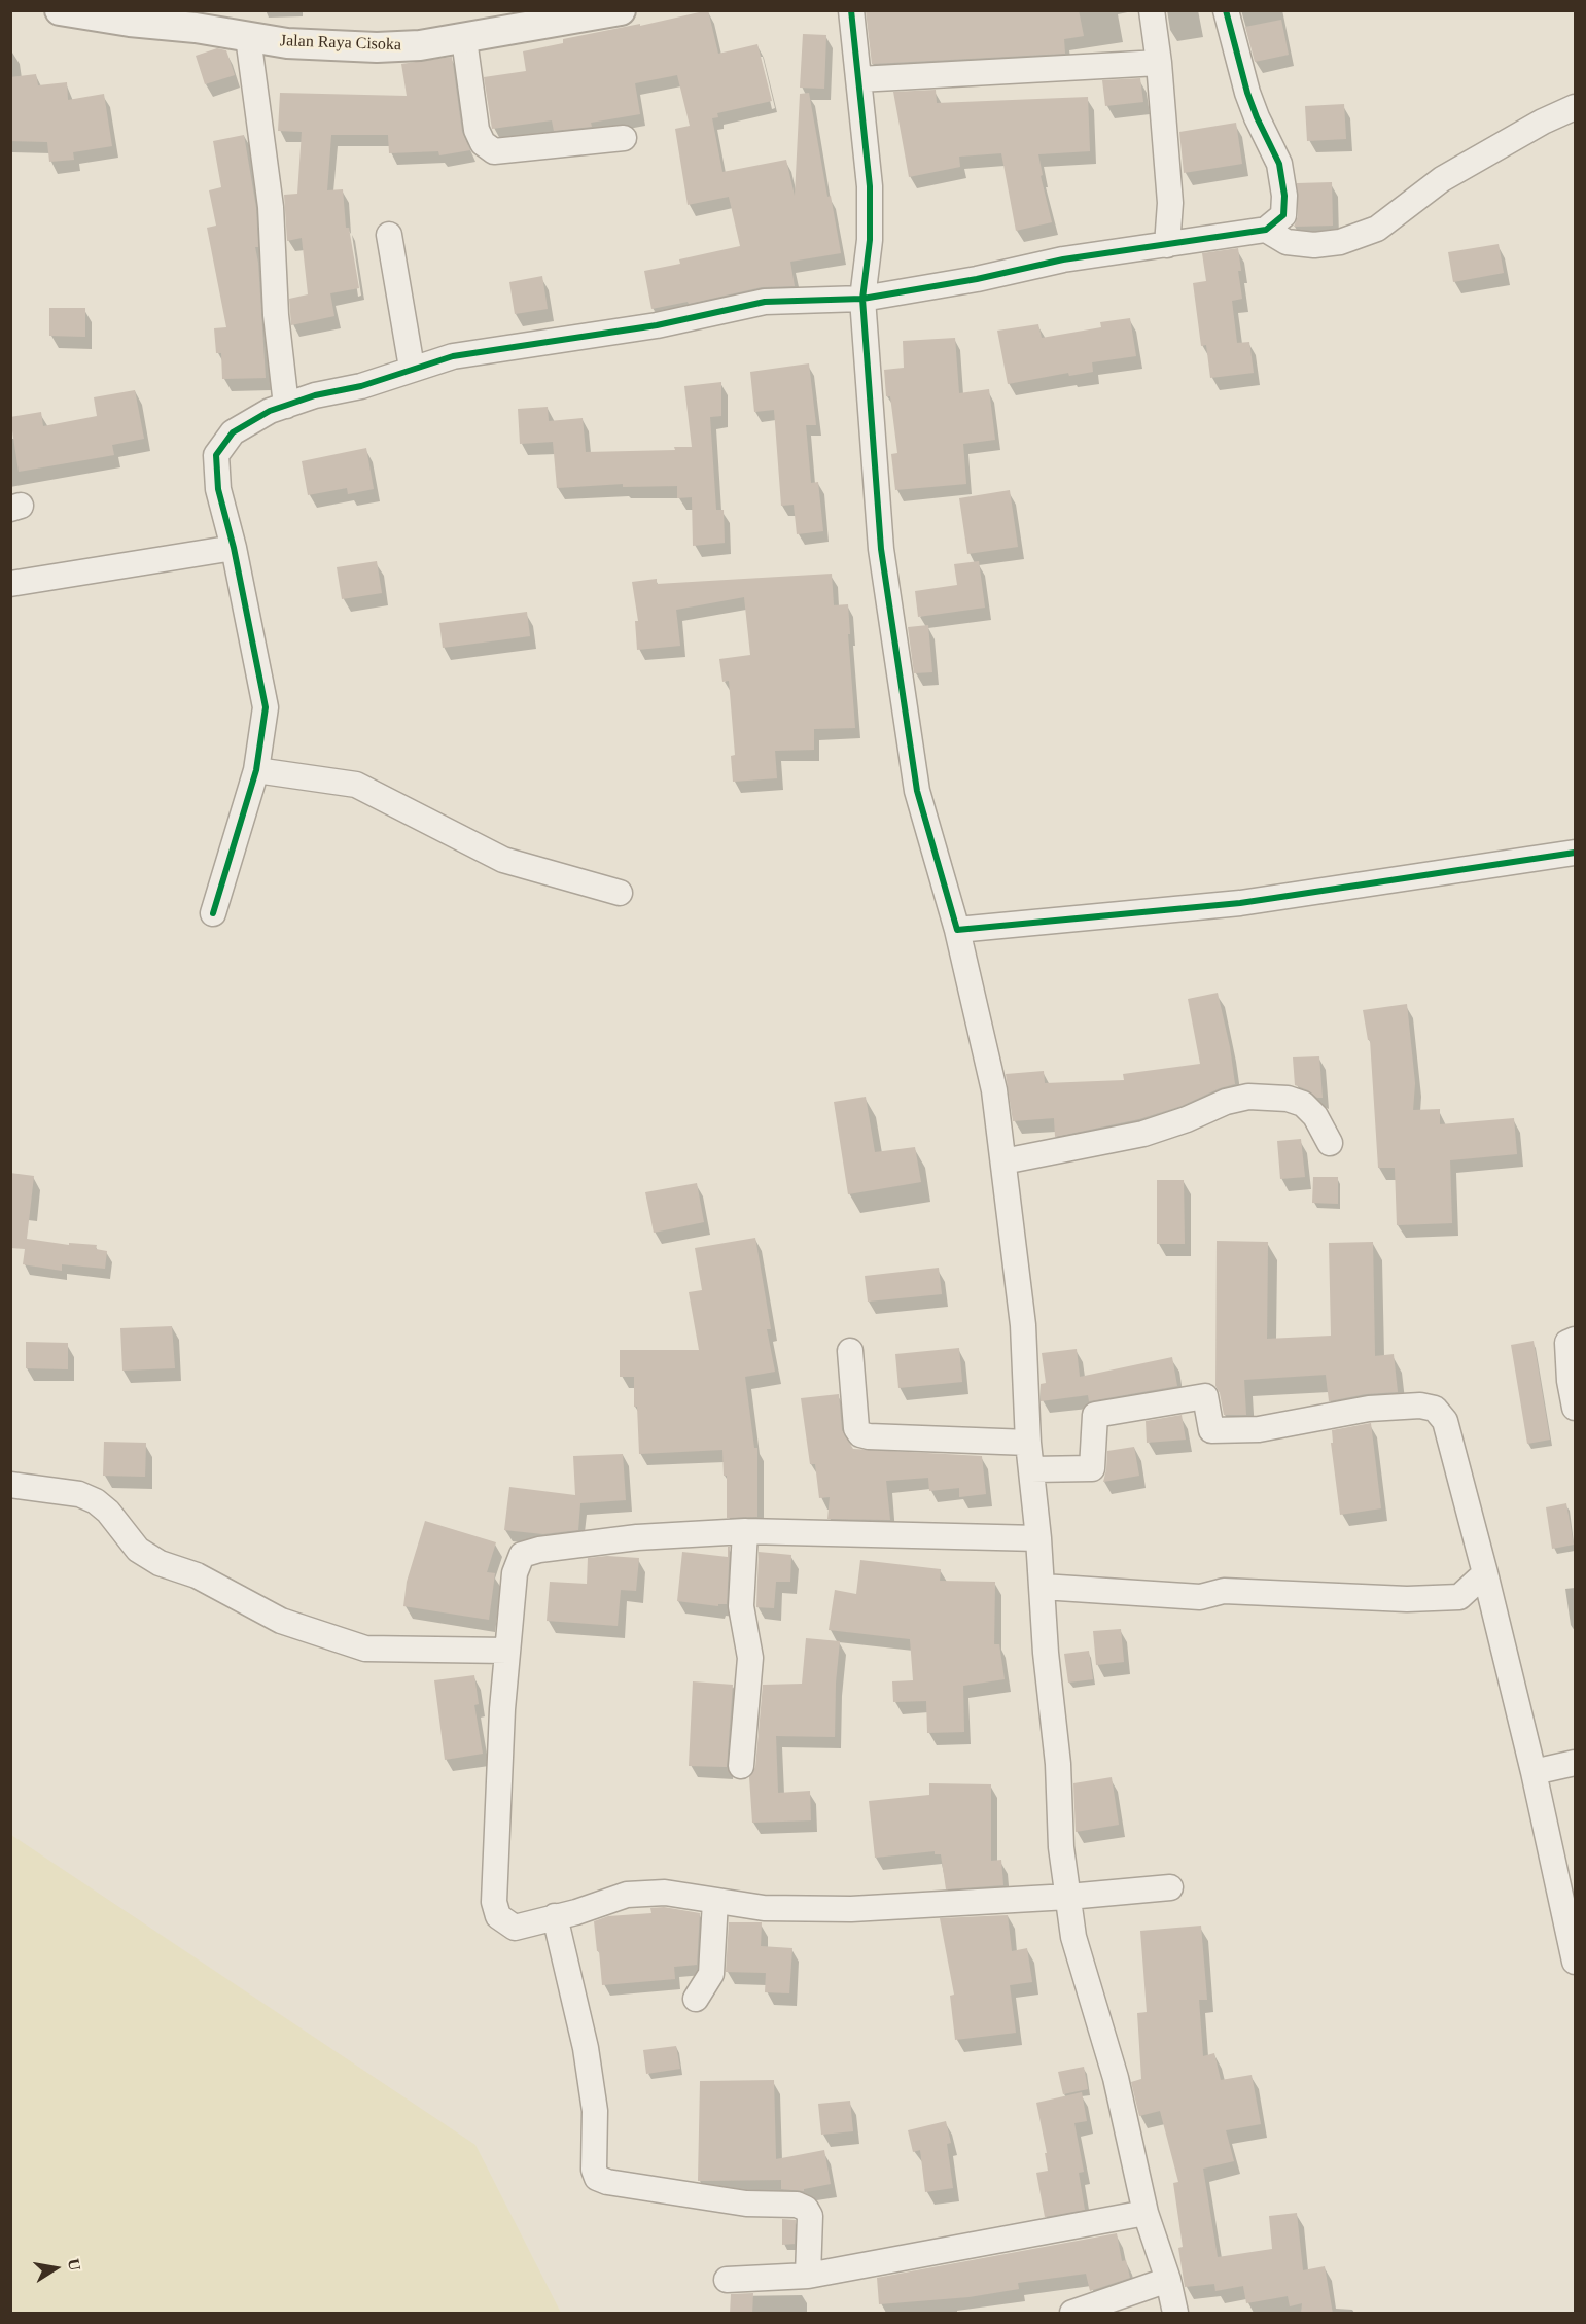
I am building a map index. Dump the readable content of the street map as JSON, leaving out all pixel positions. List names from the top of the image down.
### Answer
{
  "streets": {
    "street": ["Jalan Raya Cisoka"]
  },
  "north": "right"
}
